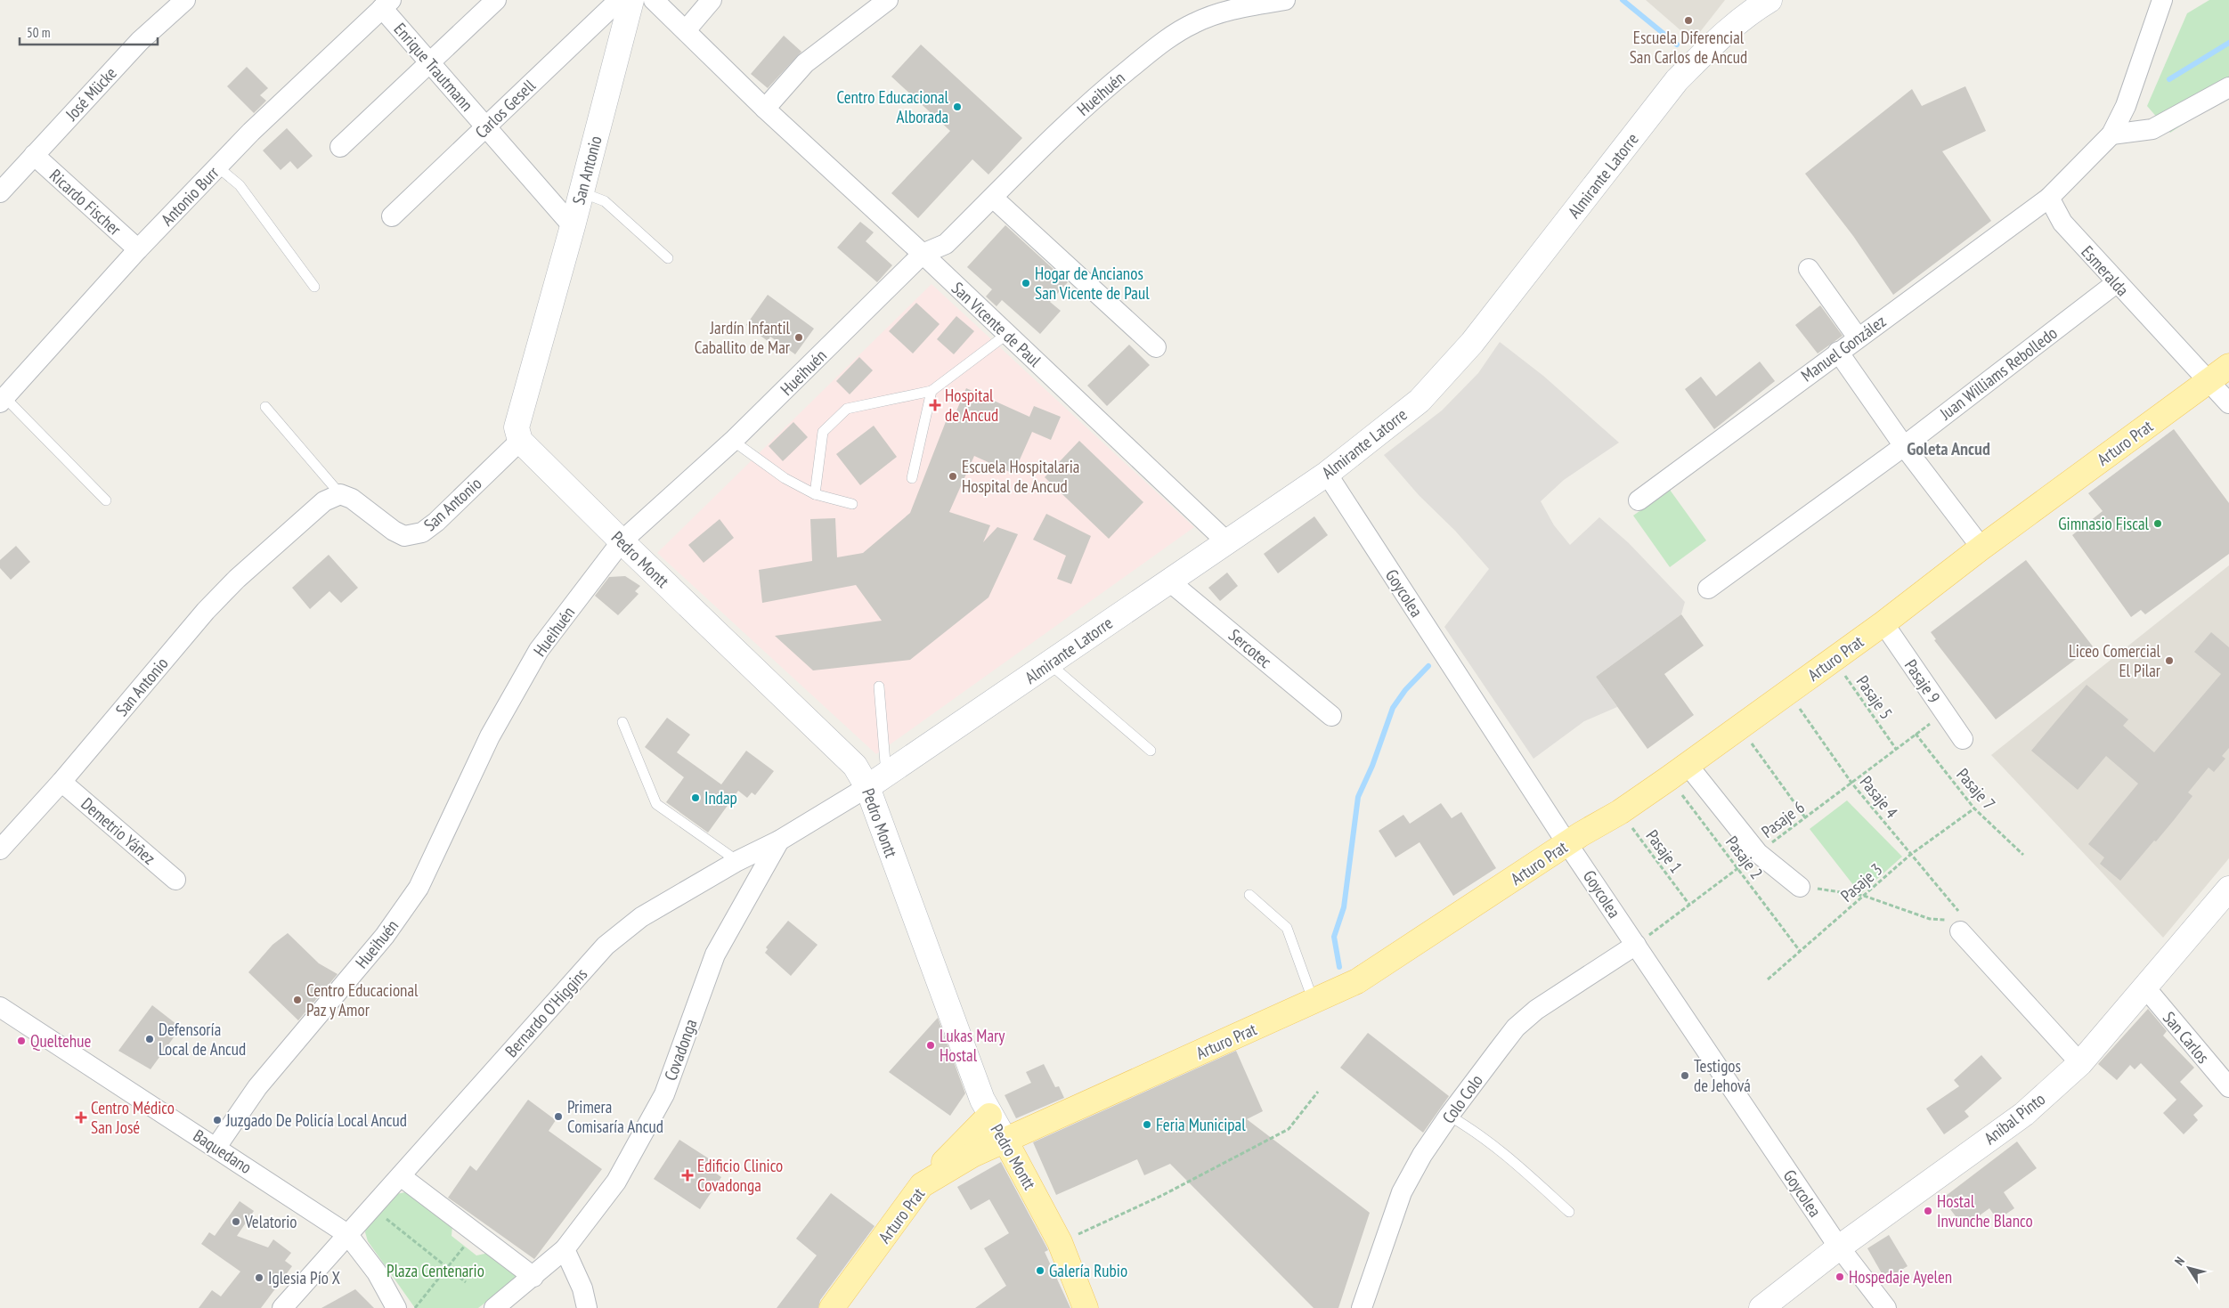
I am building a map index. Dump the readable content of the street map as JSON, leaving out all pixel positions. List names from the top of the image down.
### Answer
{
  "streets": {
    "main road": ["Arturo Prat", "Pedro Montt"],
    "street": [
      "Enrique Trautmann",
      "José Mücke",
      "Hueihuén",
      "Carlos Gesell",
      "San Antonio",
      "Almirante Latorre",
      "Antonio Burr",
      "Ricardo Fischer",
      "Esmeralda",
      "San Vicente de Paul",
      "Manuel González",
      "Juan Williams Rebolledo",
      "Goycolea",
      "Sercotec",
      "Pasaje 9",
      "Demetrio Yáñez",
      "Bernardo O'Higgins",
      "San Carlos",
      "Covadonga",
      "Colo Colo",
      "Aníbal Pinto",
      "Baquedano"
    ],
    "path": [
      "Pasaje 5",
      "Pasaje 7",
      "Pasaje 4",
      "Pasaje 6",
      "Pasaje 1",
      "Pasaje 2",
      "Pasaje 3"
    ]
  },
  "crossings": [
    ["Enrique Trautmann", "Carlos Gesell"],
    ["Enrique Trautmann", "San Antonio"],
    ["Enrique Trautmann", "Antonio Burr"],
    ["José Mücke", "Ricardo Fischer"],
    ["Hueihuén", "San Vicente de Paul"],
    ["Hueihuén", "Pedro Montt"],
    ["Hueihuén", "Baquedano"],
    ["San Antonio", "Pedro Montt"],
    ["San Antonio", "Demetrio Yáñez"],
    ["Almirante Latorre", "San Vicente de Paul"],
    ["Almirante Latorre", "Pedro Montt"],
    ["Almirante Latorre", "Goycolea"],
    ["Almirante Latorre", "Sercotec"],
    ["Almirante Latorre", "Bernardo O'Higgins"],
    ["Antonio Burr", "Ricardo Fischer"],
    ["Esmeralda", "Manuel González"],
    ["Esmeralda", "Juan Williams Rebolledo"],
    ["Esmeralda", "Arturo Prat"],
    ["Arturo Prat", "Pedro Montt"],
    ["Arturo Prat", "Goycolea"],
    ["Arturo Prat", "Pasaje 9"],
    ["Arturo Prat", "Pasaje 5"],
    ["Arturo Prat", "Pasaje 4"],
    ["Arturo Prat", "Pasaje 1"],
    ["Arturo Prat", "Pasaje 2"],
    ["Pedro Montt", "Bernardo O'Higgins"],
    ["Goycolea", "Pasaje 6"],
    ["Goycolea", "Colo Colo"],
    ["Goycolea", "Aníbal Pinto"],
    ["Pasaje 9", "Pasaje 6"],
    ["Pasaje 5", "Pasaje 6"],
    ["Pasaje 7", "Pasaje 6"],
    ["Pasaje 7", "Pasaje 3"],
    ["Pasaje 4", "Pasaje 6"],
    ["Pasaje 4", "Pasaje 3"],
    ["Pasaje 6", "Pasaje 1"],
    ["Pasaje 6", "Pasaje 2"],
    ["Pasaje 6", "Colo Colo"],
    ["Pasaje 2", "Pasaje 3"],
    ["Bernardo O'Higgins", "Covadonga"],
    ["Bernardo O'Higgins", "Baquedano"],
    ["San Carlos", "Aníbal Pinto"]
  ],
  "districts": ["Goleta Ancud"],
  "parks": ["Plaza Centenario"],
  "places": {
    "other": [
      "Escuela Diferencial San Carlos de Ancud",
      "Centro Educacional Alborada",
      "Hogar de Ancianos San Vicente de Paul",
      "Jardín Infantil Caballito de Mar",
      "Escuela Hospitalaria Hospital de Ancud",
      "Gimnasio Fiscal",
      "Liceo Comercial El Pilar",
      "Indap",
      "Centro Educacional Paz y Amor",
      "Defensoría Local de Ancud",
      "Queltehue",
      "Lukas Mary Hostal",
      "Testigos de Jehová",
      "Primera Comisaría Ancud",
      "Juzgado De Policía Local Ancud",
      "Feria Municipal",
      "Hostal Invunche Blanco",
      "Velatorio",
      "Galería Rubio",
      "Hospedaje Ayelen",
      "Iglesia Pío X"
    ],
    "health": ["Hospital de Ancud", "Centro Médico San José", "Edificio Clinico Covadonga"]
  },
  "scale_bar": "50 m",
  "north": "top left"
}
